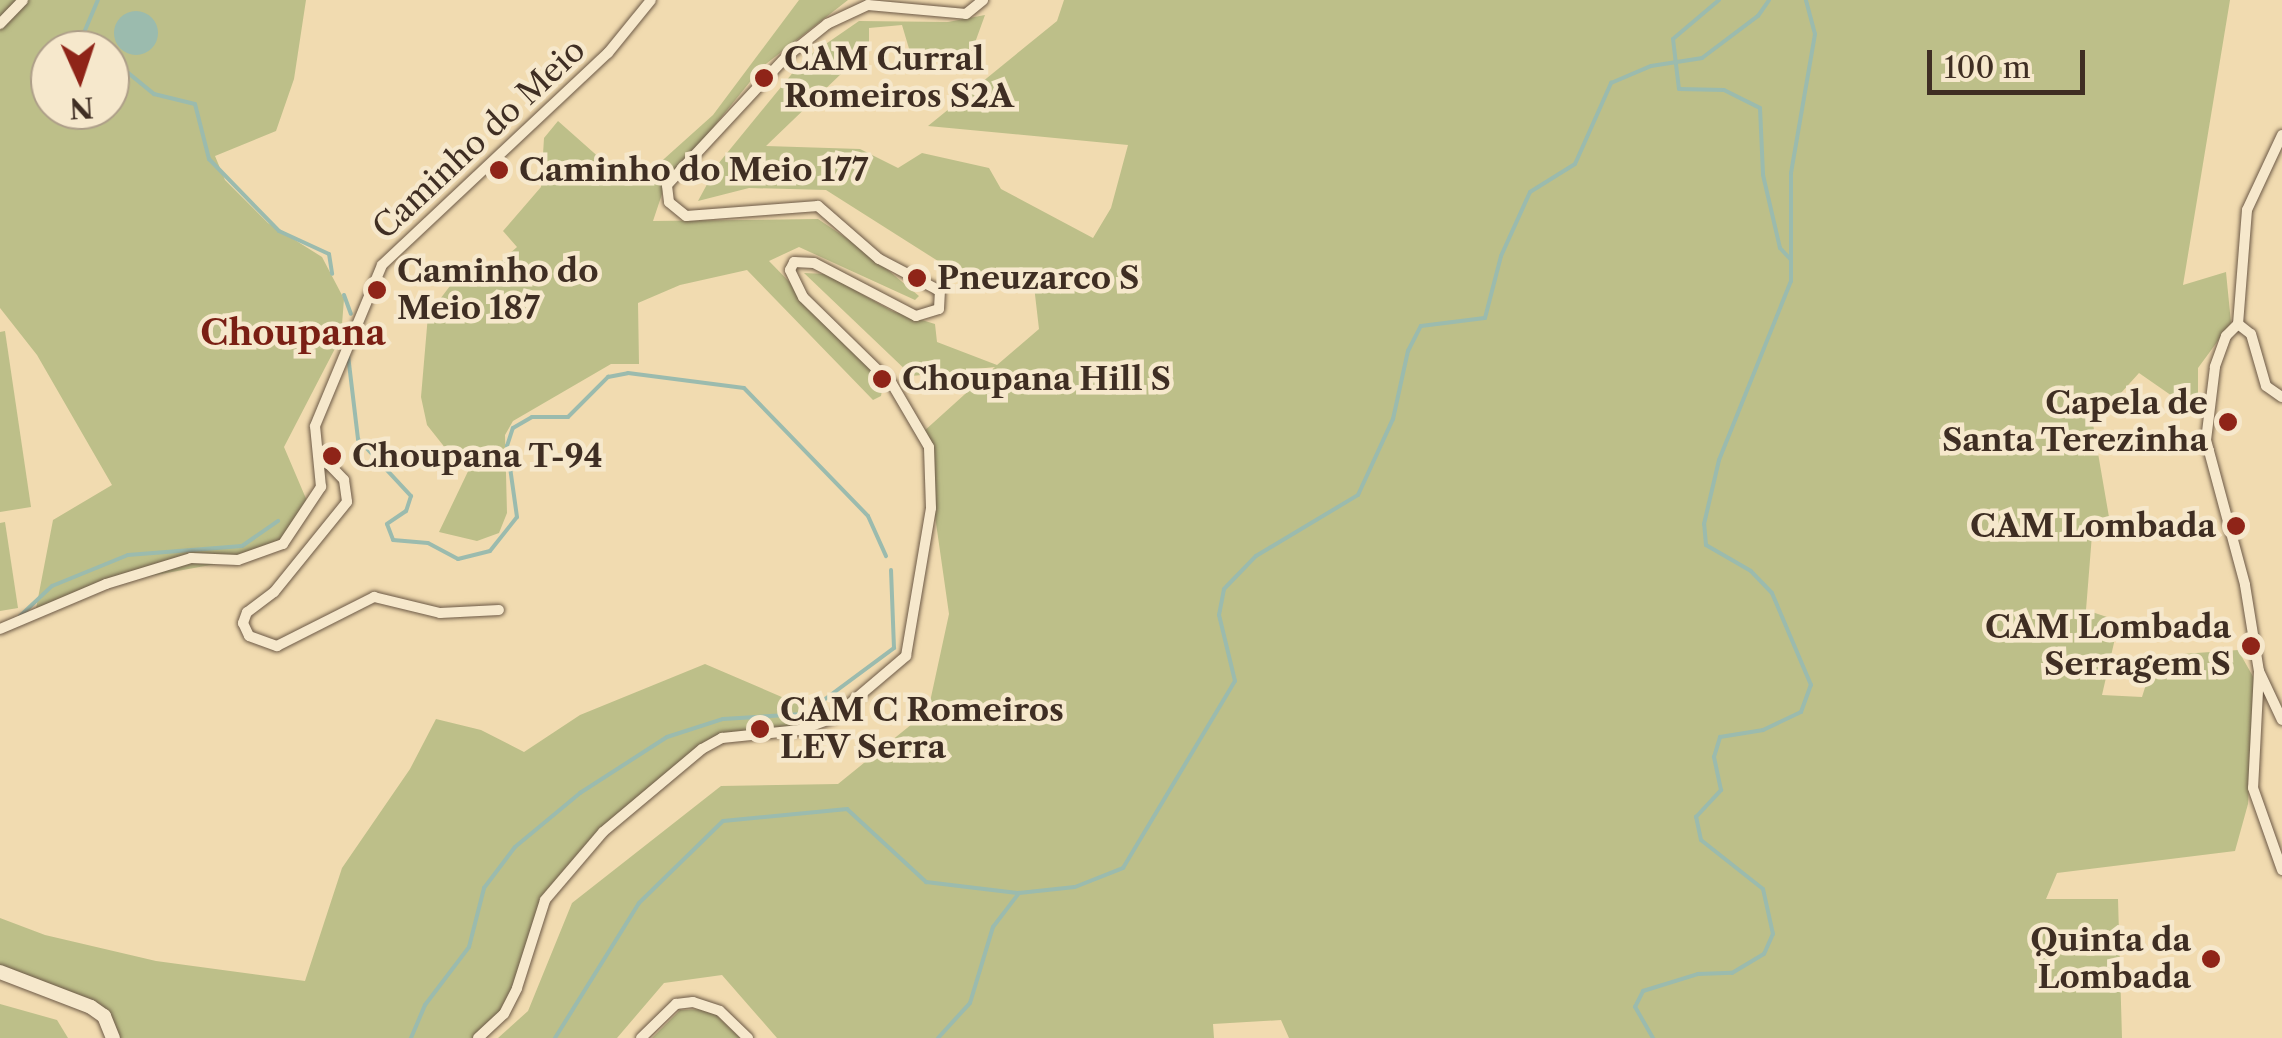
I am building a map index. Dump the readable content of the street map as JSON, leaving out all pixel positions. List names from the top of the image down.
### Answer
{
  "streets": {
    "street": ["Caminho do Meio"]
  },
  "districts": ["Choupana"],
  "places": [
    "CAM Curral Romeiros S2A",
    "Caminho do Meio 177",
    "Pneuzarco S",
    "Caminho do Meio 187",
    "Choupana Hill S",
    "Capela de Santa Terezinha",
    "Choupana T-94",
    "CAM Lombada",
    "CAM Lombada Serragem S",
    "CAM C Romeiros LEV Serra",
    "Quinta da Lombada"
  ],
  "scale_bar": "100 m",
  "north": "bottom"
}
